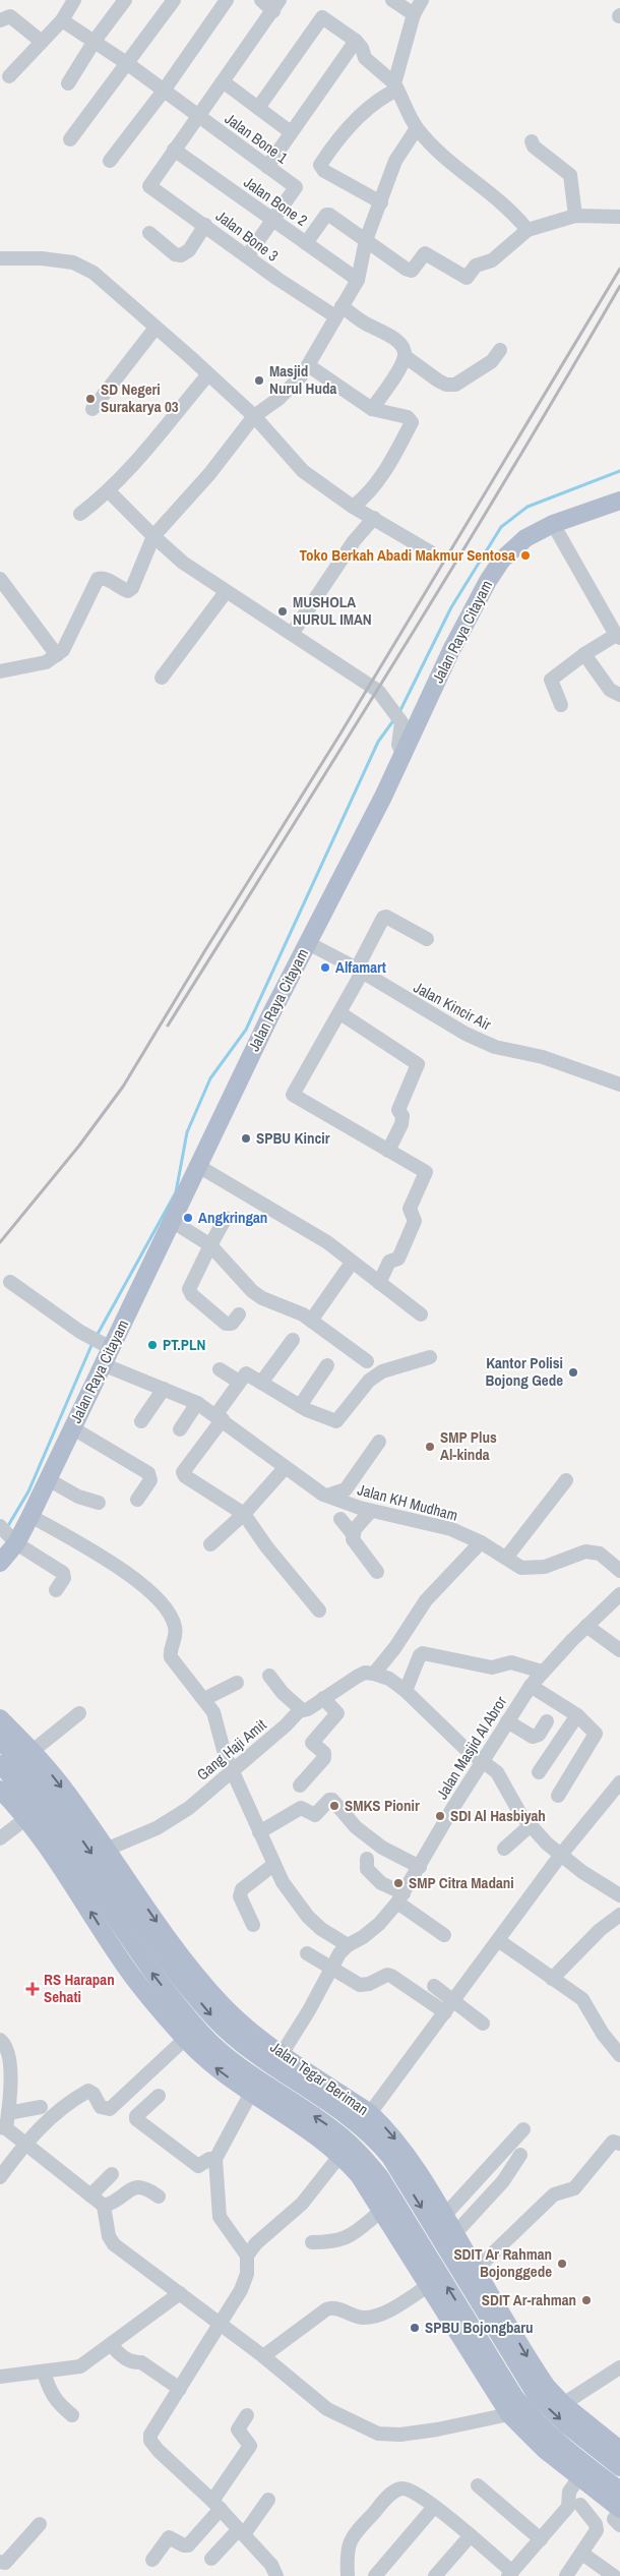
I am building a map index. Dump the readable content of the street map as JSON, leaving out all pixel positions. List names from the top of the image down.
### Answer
{
  "streets": {
    "main road": ["Jalan Raya Citayam", "Jalan Tegar Beriman"],
    "street": [
      "Jalan Bone 1",
      "Jalan Bone 2",
      "Jalan Bone 3",
      "Jalan Kincir Air",
      "Jalan KH Mudham",
      "Jalan Masjid Al Abror",
      "Gang Haji Amit"
    ]
  },
  "crossings": [
    ["Jalan Bone 1", "Jalan Bone 2"],
    ["Jalan Bone 2", "Jalan Bone 3"],
    ["Jalan Raya Citayam", "Jalan Kincir Air"],
    ["Jalan Raya Citayam", "Jalan KH Mudham"],
    ["Jalan Masjid Al Abror", "Jalan Tegar Beriman"],
    ["Gang Haji Amit", "Jalan Tegar Beriman"]
  ],
  "places": {
    "other": [
      "Masjid Nurul Huda",
      "SD Negeri Surakarya 03",
      "Toko Berkah Abadi Makmur Sentosa",
      "MUSHOLA NURUL IMAN",
      "Alfamart",
      "SPBU Kincir",
      "Angkringan",
      "PT.PLN",
      "Kantor Polisi Bojong Gede",
      "SMP Plus Al-kinda",
      "SMKS Pionir",
      "SDI Al Hasbiyah",
      "SMP Citra Madani",
      "SDIT Ar Rahman Bojonggede",
      "SDIT Ar-rahman",
      "SPBU Bojongbaru"
    ],
    "health": ["RS Harapan Sehati"]
  }
}
